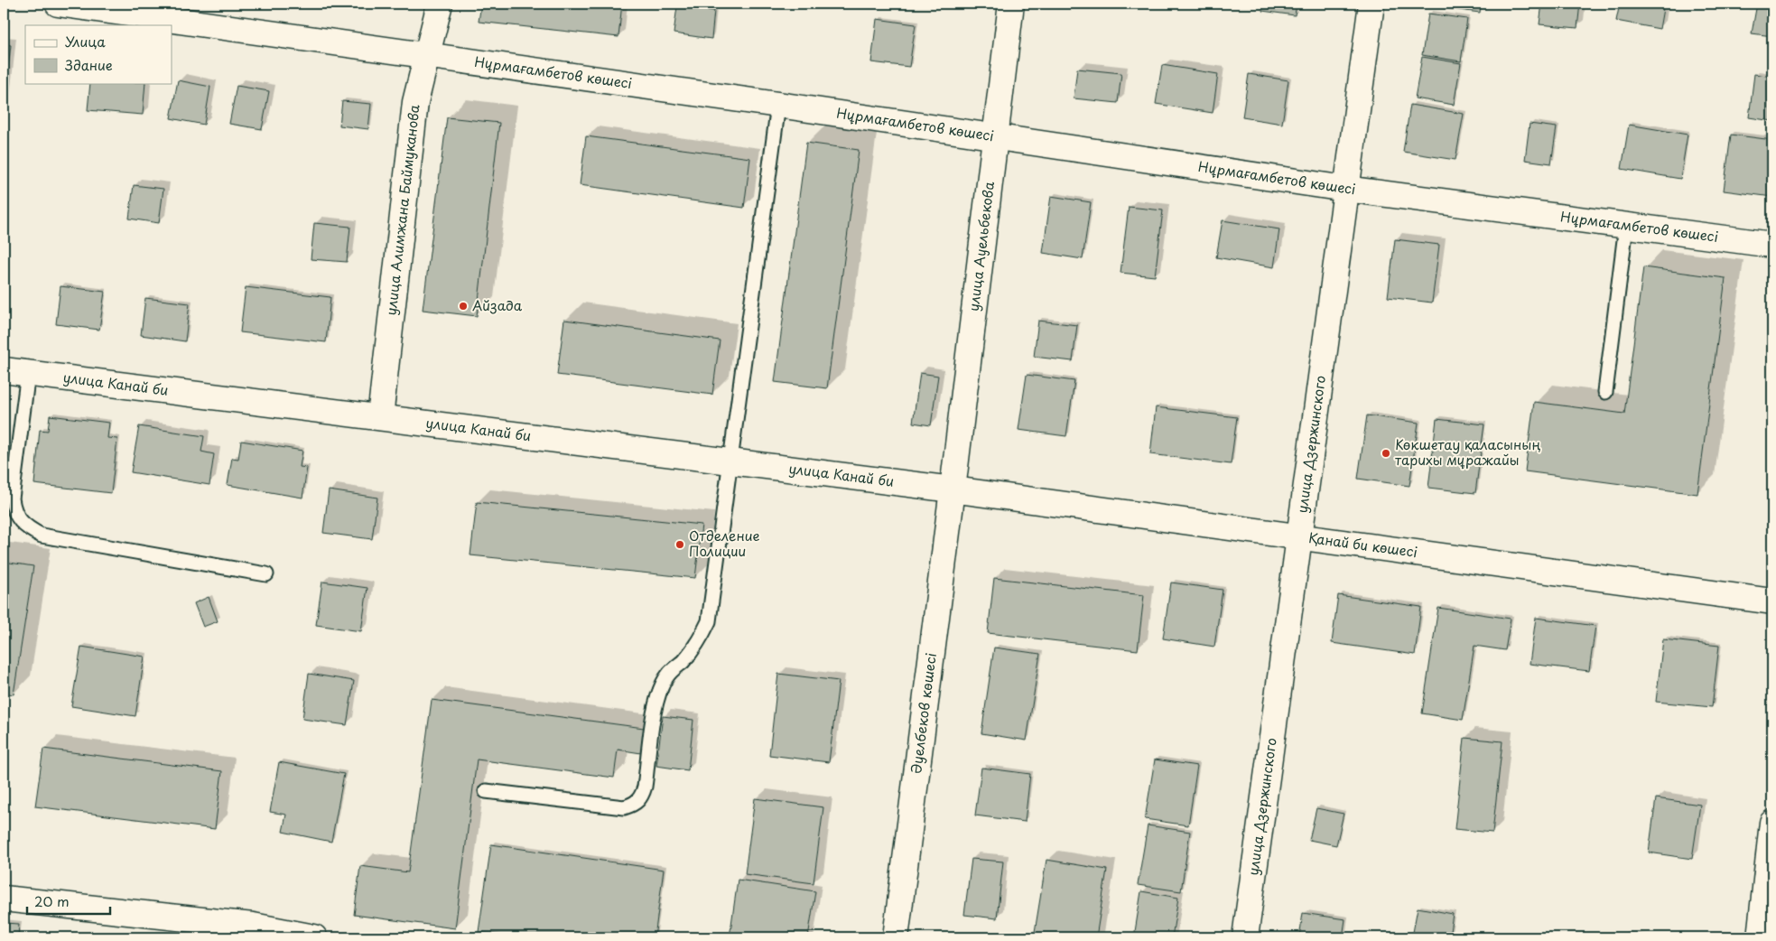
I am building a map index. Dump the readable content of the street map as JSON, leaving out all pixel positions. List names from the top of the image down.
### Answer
{
  "streets": {
    "street": [
      "Нұрмағамбетов көшесі",
      "улица Алимжана Баймуканова",
      "улица Ауельбекова",
      "улица Канай би",
      "улица Дзержинского",
      "Қанай би көшесі",
      "Әуелбеков көшесі"
    ]
  },
  "crossings": [
    ["Нұрмағамбетов көшесі", "улица Алимжана Баймуканова"],
    ["Нұрмағамбетов көшесі", "улица Ауельбекова"],
    ["Нұрмағамбетов көшесі", "улица Дзержинского"],
    ["улица Алимжана Баймуканова", "улица Канай би"],
    ["улица Ауельбекова", "улица Канай би"],
    ["улица Ауельбекова", "Қанай би көшесі"],
    ["улица Ауельбекова", "Әуелбеков көшесі"],
    ["улица Канай би", "Қанай би көшесі"],
    ["улица Канай би", "Әуелбеков көшесі"],
    ["улица Дзержинского", "Қанай би көшесі"],
    ["Қанай би көшесі", "Әуелбеков көшесі"]
  ],
  "places": ["Айзада", "Көкшетау қаласының тарихы мұражайы", "Отделение Полиции"],
  "legend": ["Улица", "Здание"],
  "scale_bar": "20 m"
}
